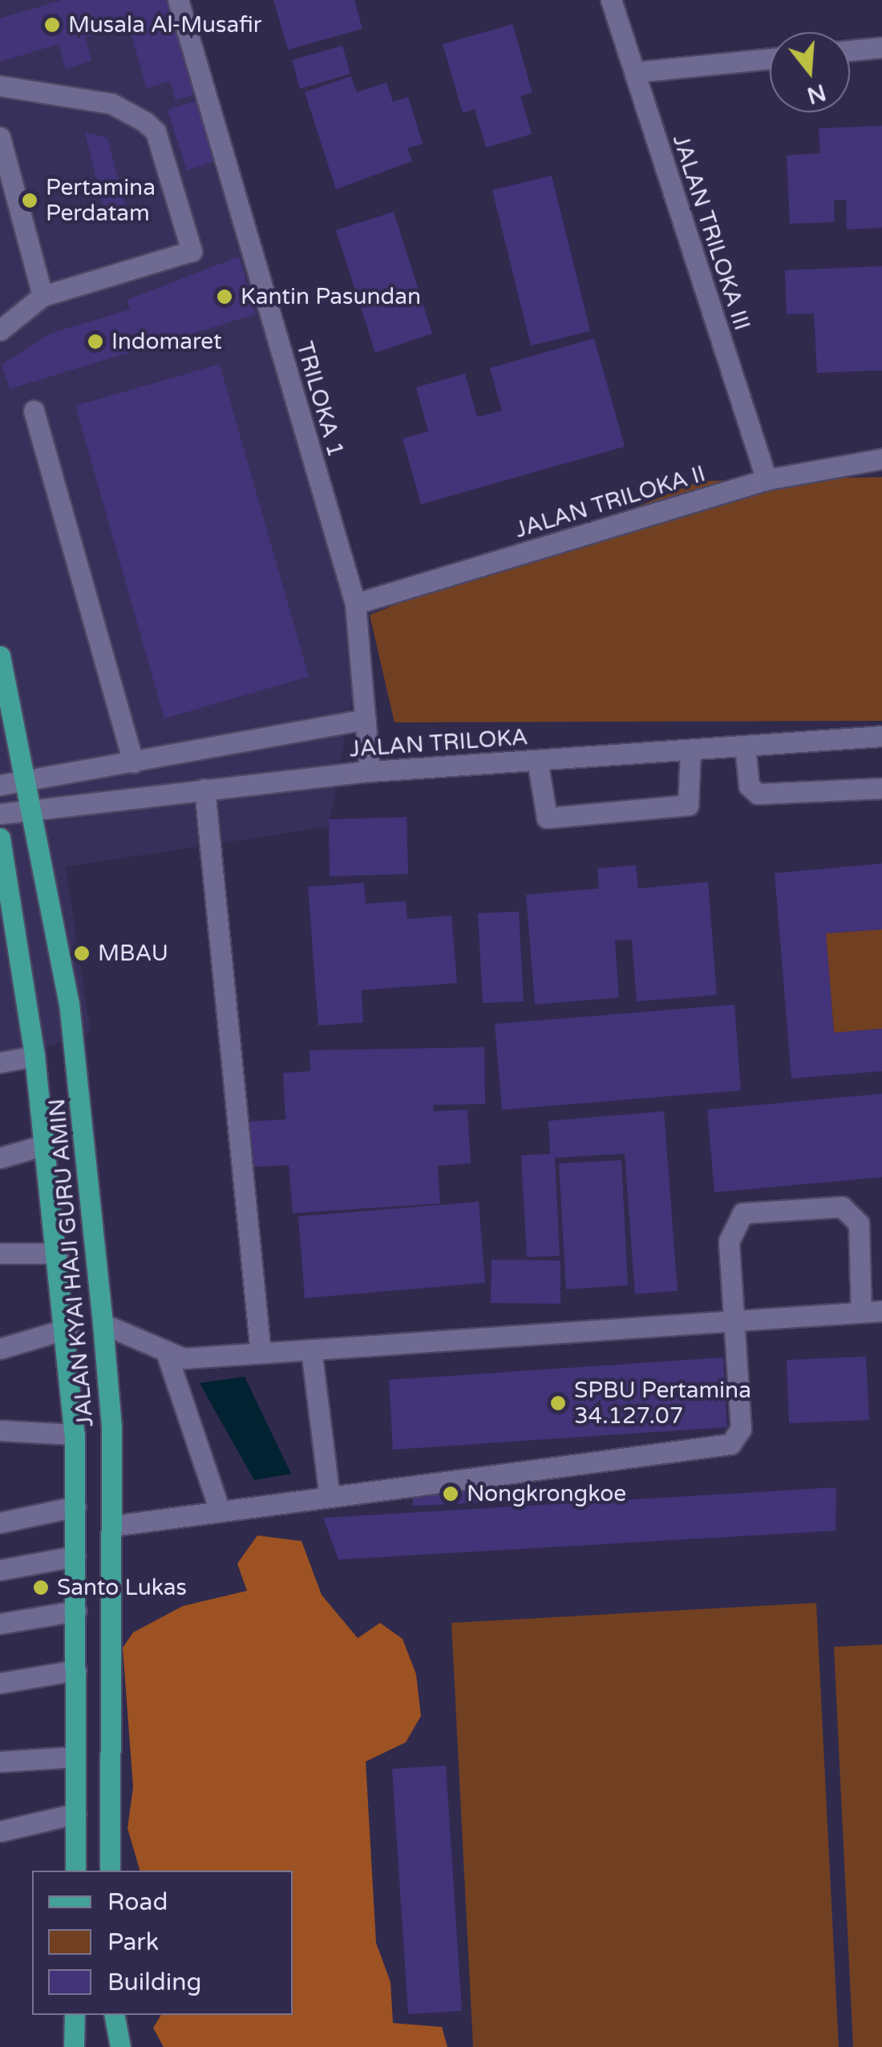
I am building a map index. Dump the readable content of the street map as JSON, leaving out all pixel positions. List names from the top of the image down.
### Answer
{
  "streets": {
    "main road": ["JALAN KYAI HAJI GURU AMIN"],
    "street": [
      "JALAN TRILOKA III",
      "TRILOKA 1",
      "JALAN TRILOKA II",
      "JALAN TRILOKA"
    ]
  },
  "crossings": [
    ["JALAN TRILOKA III", "JALAN TRILOKA II"],
    ["TRILOKA 1", "JALAN TRILOKA II"],
    ["TRILOKA 1", "JALAN TRILOKA"],
    ["JALAN TRILOKA", "JALAN KYAI HAJI GURU AMIN"]
  ],
  "places": [
    "Musala Al-Musafir",
    "Pertamina Perdatam",
    "Kantin Pasundan",
    "Indomaret",
    "MBAU",
    "SPBU Pertamina 34.127.07",
    "Nongkrongkoe",
    "Santo Lukas"
  ],
  "legend": ["Road", "Park", "Building"],
  "north": "bottom"
}
